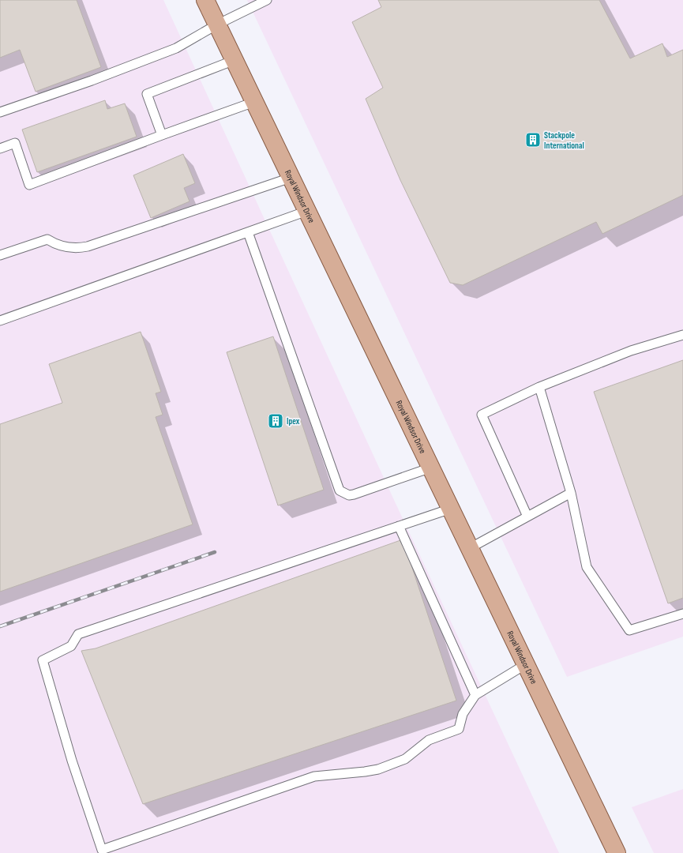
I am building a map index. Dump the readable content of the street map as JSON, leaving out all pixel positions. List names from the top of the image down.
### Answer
{
  "streets": {
    "main road": ["Royal Windsor Drive"]
  },
  "places": {
    "building": ["Stackpole International", "Ipex"]
  }
}
